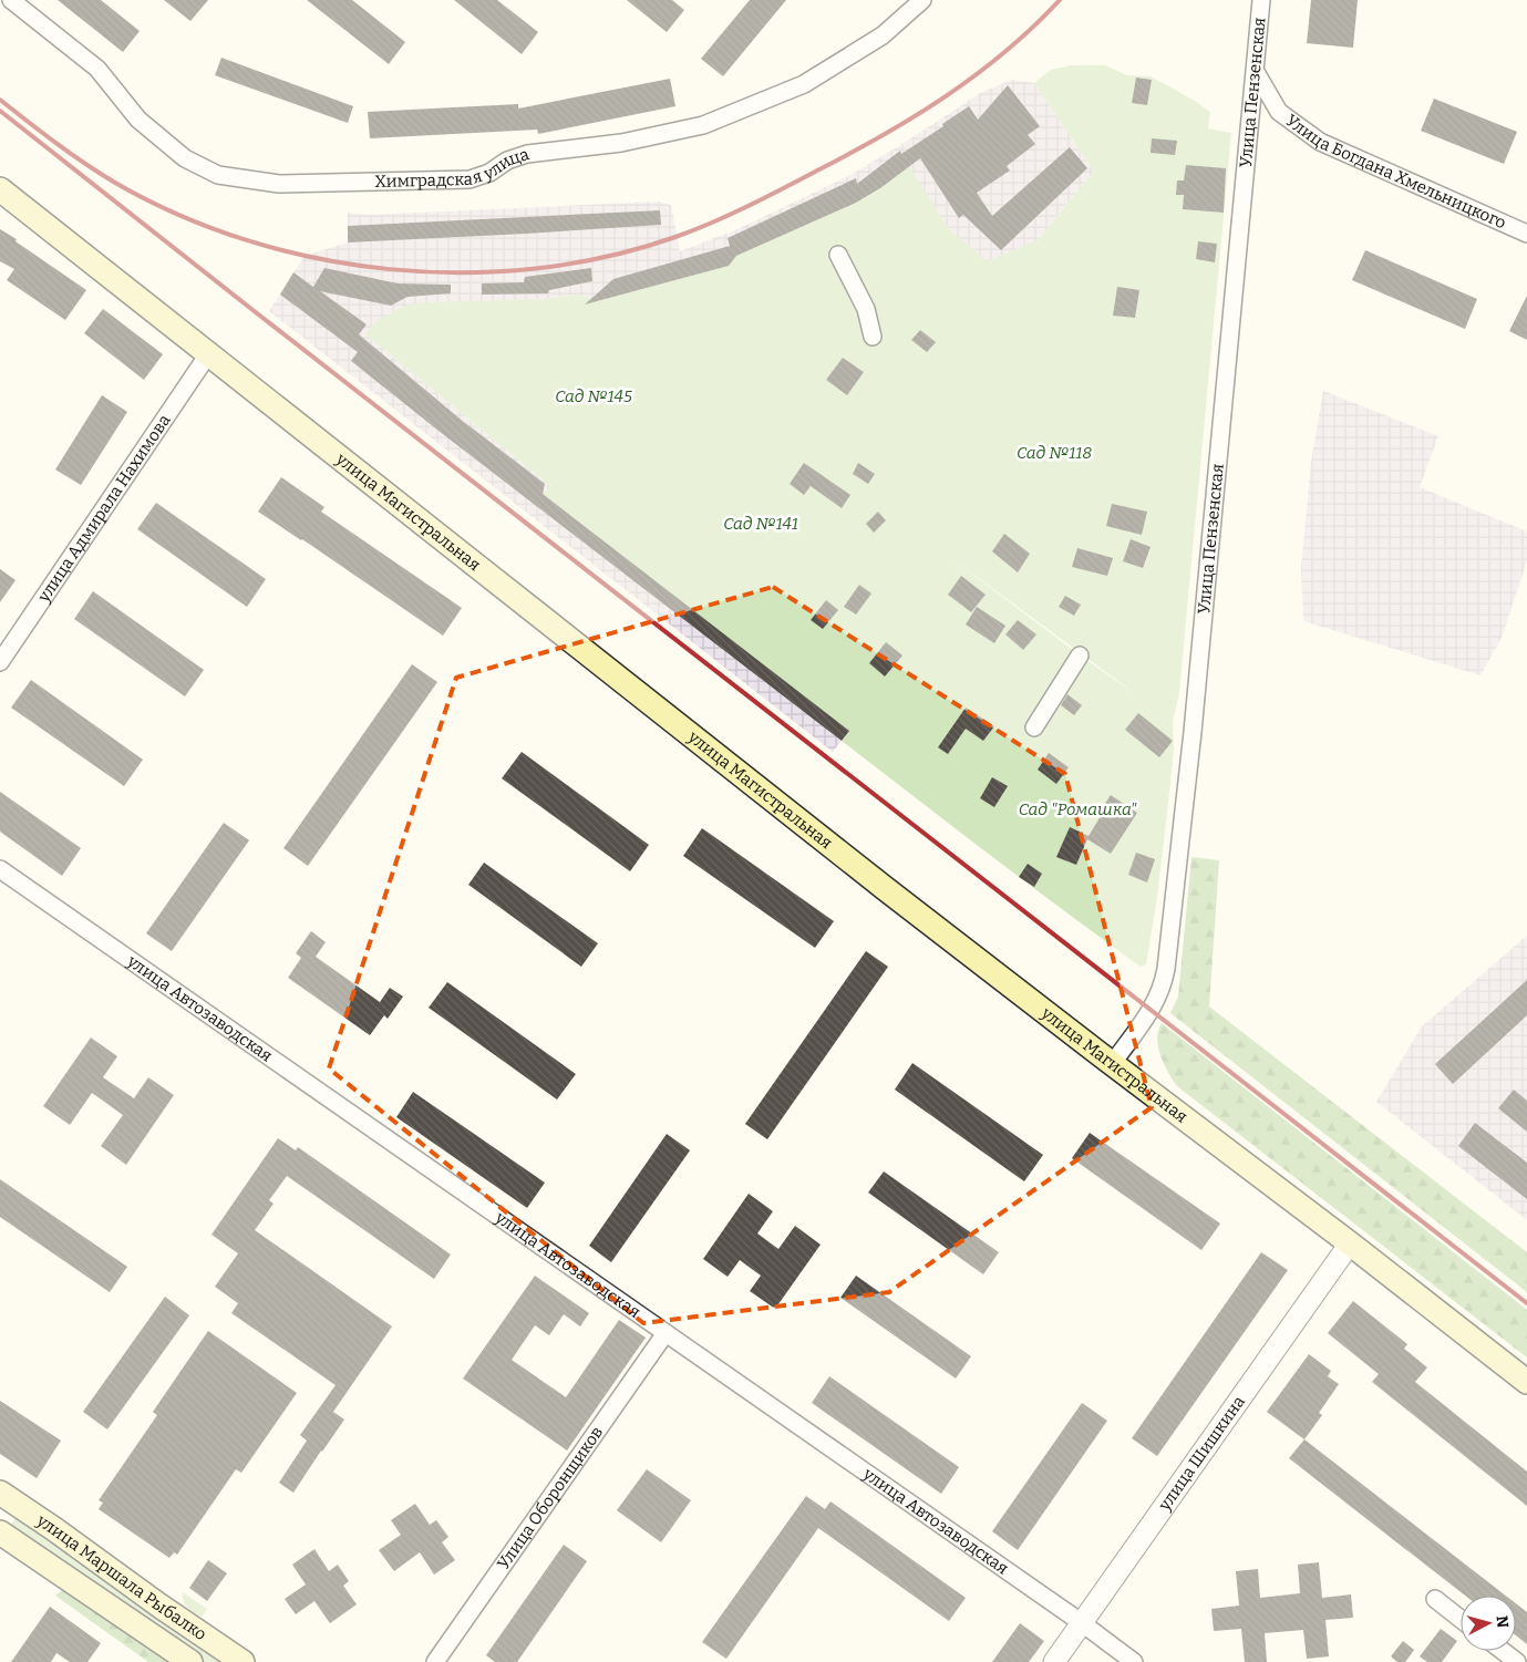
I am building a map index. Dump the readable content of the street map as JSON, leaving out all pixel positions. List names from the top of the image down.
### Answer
{
  "streets": {
    "main road": ["улица Магистральная", "улица Маршала Рыбалко"],
    "street": [
      "Улица Пензенская",
      "Химградская улица",
      "Улица Богдана Хмельницкого",
      "улица Адмирала Нахимова",
      "улица Автозаводская",
      "улица Шишкина",
      "Улица Оборонщиков"
    ]
  },
  "crossings": [
    ["Улица Пензенская", "Улица Богдана Хмельницкого"],
    ["Улица Пензенская", "улица Магистральная"],
    ["улица Адмирала Нахимова", "улица Магистральная"],
    ["улица Магистральная", "улица Шишкина"],
    ["улица Автозаводская", "улица Шишкина"],
    ["улица Автозаводская", "Улица Оборонщиков"]
  ],
  "parks": [
    "Сад №145",
    "Сад №118",
    "Сад №141",
    "Сад \"Ромашка\""
  ],
  "north": "right"
}
